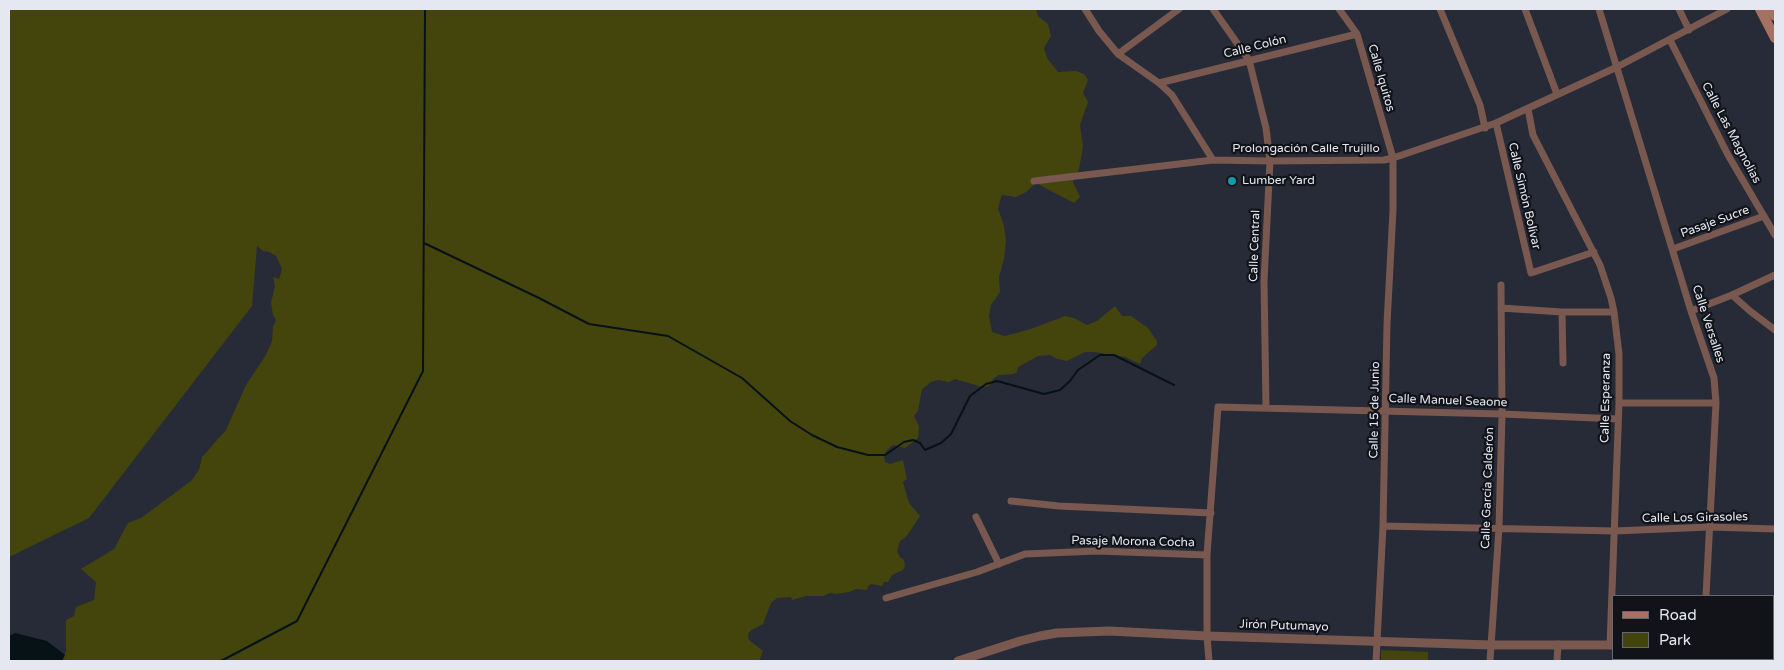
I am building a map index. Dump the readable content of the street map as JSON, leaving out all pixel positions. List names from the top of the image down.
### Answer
{
  "streets": {
    "street": [
      "Calle Colón",
      "Calle Iquitos",
      "Calle Las Magnolias",
      "Prolongación Calle Trujillo",
      "Calle Simón Bolívar",
      "Pasaje Sucre",
      "Calle Central",
      "Calle Versalles",
      "Calle Esperanza",
      "Calle Manuel Seaone",
      "Calle 15 de Junio",
      "Calle García Calderón",
      "Calle Los Girasoles",
      "Pasaje Morona Cocha",
      "Jirón Putumayo"
    ]
  },
  "crossings": [
    ["Calle Colón", "Calle Iquitos"],
    ["Calle Colón", "Calle Central"],
    ["Calle Iquitos", "Prolongación Calle Trujillo"],
    ["Calle Iquitos", "Calle 15 de Junio"],
    ["Calle Las Magnolias", "Prolongación Calle Trujillo"],
    ["Calle Las Magnolias", "Pasaje Sucre"],
    ["Prolongación Calle Trujillo", "Calle Simón Bolívar"],
    ["Prolongación Calle Trujillo", "Calle Central"],
    ["Prolongación Calle Trujillo", "Calle Versalles"],
    ["Prolongación Calle Trujillo", "Calle Esperanza"],
    ["Prolongación Calle Trujillo", "Calle 15 de Junio"],
    ["Calle Simón Bolívar", "Calle Esperanza"],
    ["Pasaje Sucre", "Calle Versalles"],
    ["Calle Central", "Calle Manuel Seaone"],
    ["Calle Versalles", "Calle Los Girasoles"],
    ["Calle Esperanza", "Calle Manuel Seaone"],
    ["Calle Esperanza", "Calle Los Girasoles"],
    ["Calle Manuel Seaone", "Calle 15 de Junio"],
    ["Calle Manuel Seaone", "Calle García Calderón"],
    ["Calle 15 de Junio", "Calle Los Girasoles"],
    ["Calle 15 de Junio", "Jirón Putumayo"],
    ["Calle García Calderón", "Calle Los Girasoles"],
    ["Calle García Calderón", "Jirón Putumayo"]
  ],
  "places": ["Lumber Yard"],
  "legend": ["Road", "Park"]
}
